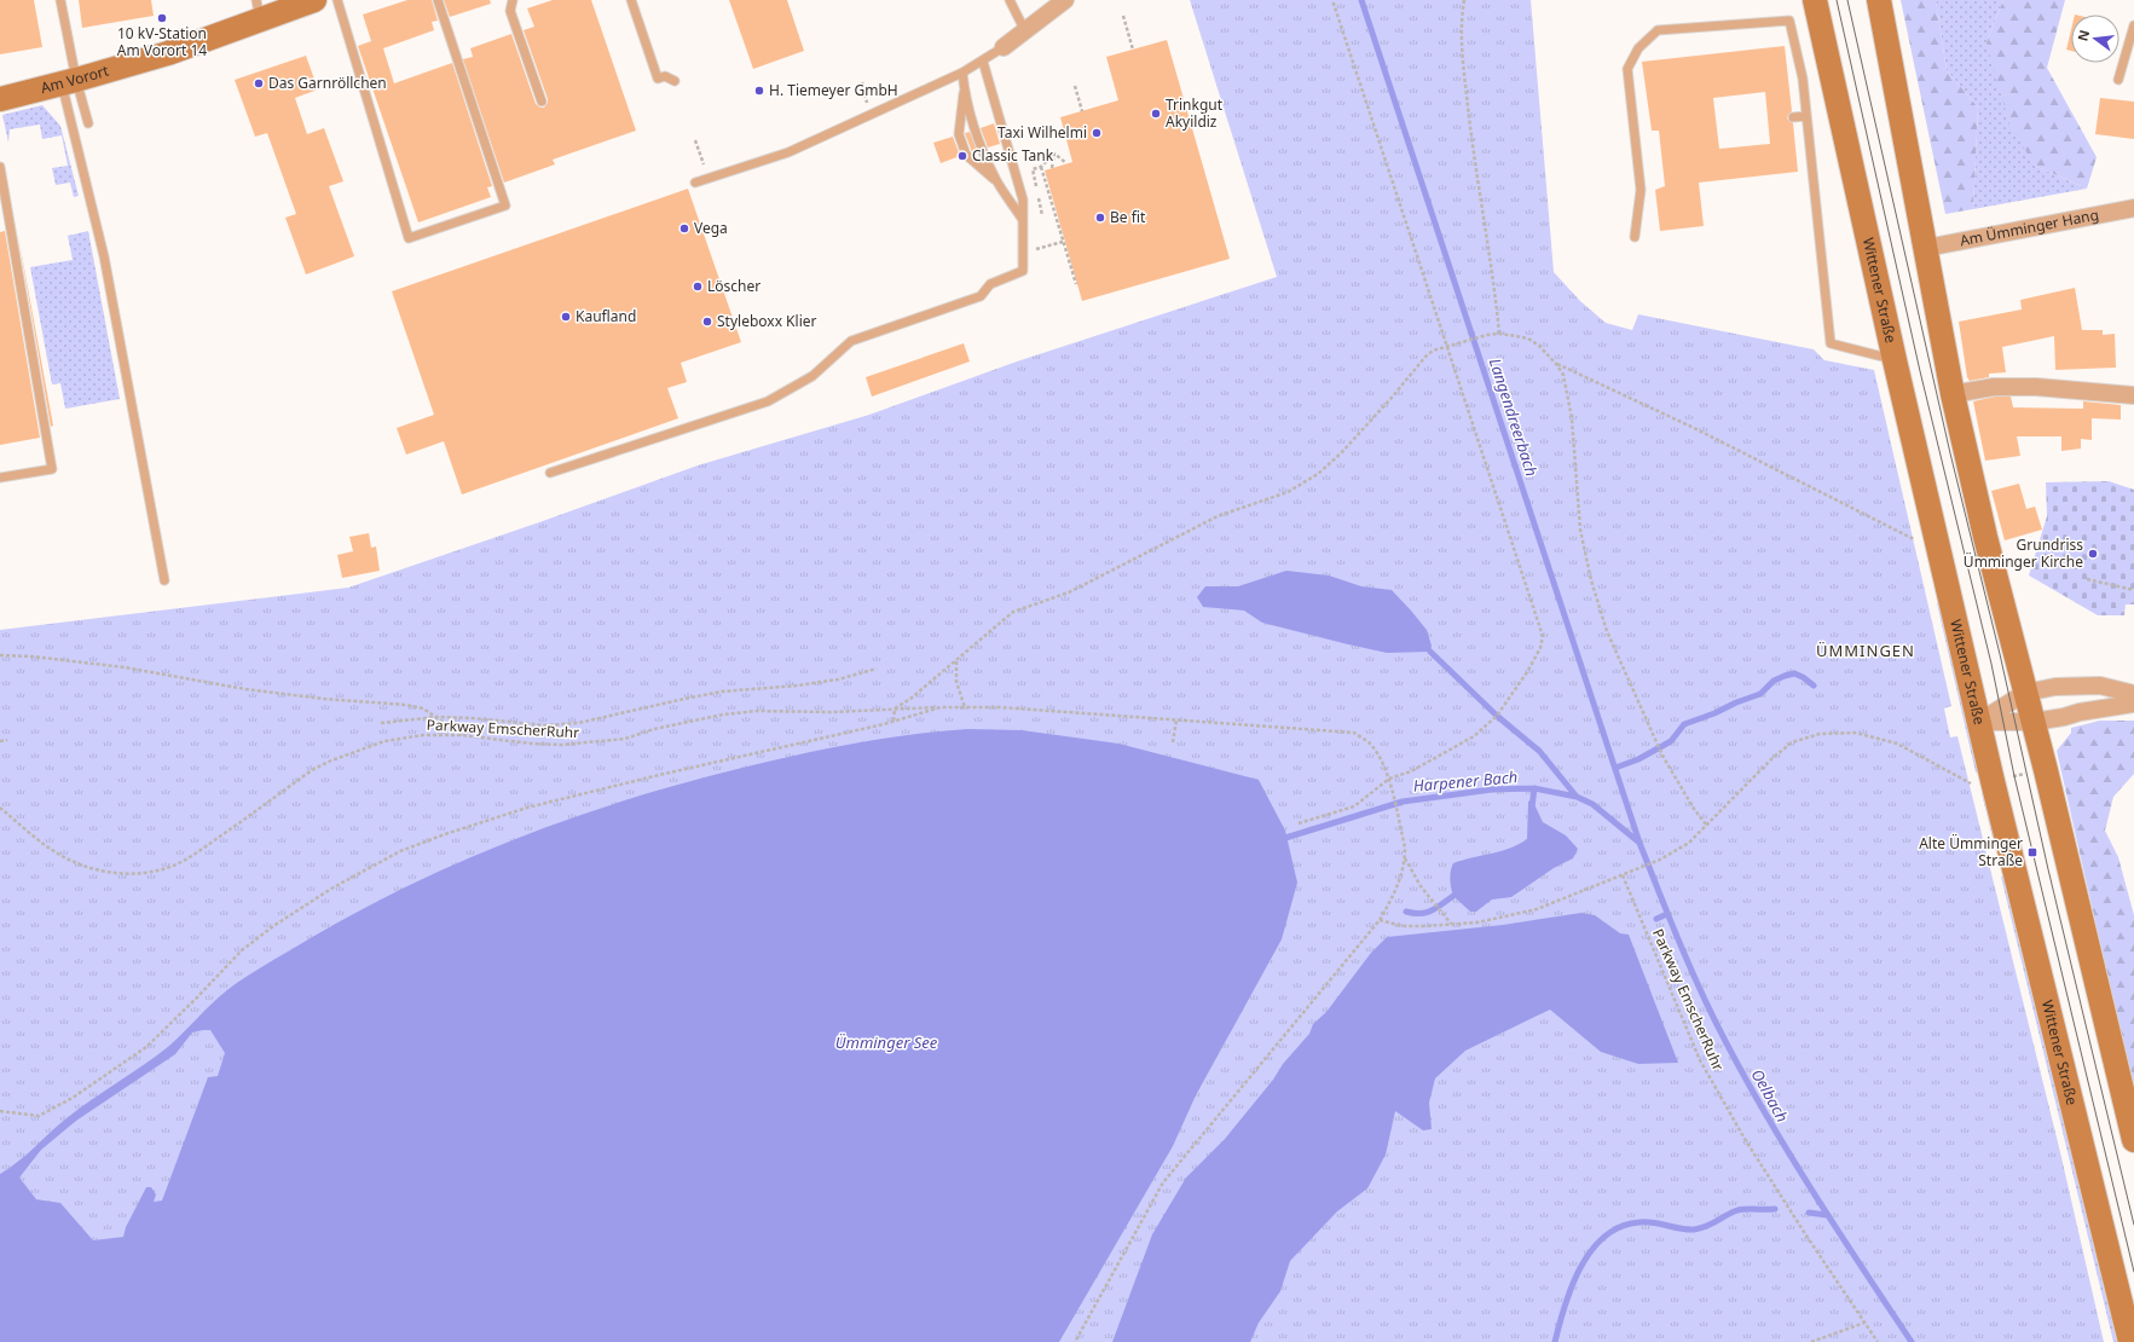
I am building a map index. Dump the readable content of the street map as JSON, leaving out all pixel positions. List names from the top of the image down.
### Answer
{
  "streets": {
    "main road": ["Am Vorort", "Wittener Straße"],
    "street": ["Am Ümminger Hang"],
    "path": ["Parkway EmscherRuhr"]
  },
  "districts": ["ÜMMINGEN"],
  "water": [
    "Langendreerbach",
    "Harpener Bach",
    "Ümminger See",
    "Oelbach"
  ],
  "places": {
    "other": [
      "10 kV-Station Am Vorort 14",
      "Das Garnröllchen",
      "H. Tiemeyer GmbH",
      "Trinkgut Akyildiz",
      "Taxi Wilhelmi",
      "Classic Tank",
      "Be fit",
      "Vega",
      "Löscher",
      "Kaufland",
      "Styleboxx Klier",
      "Grundriss Ümminger Kirche"
    ],
    "transit": ["Alte Ümminger Straße"]
  },
  "north": "left"
}
